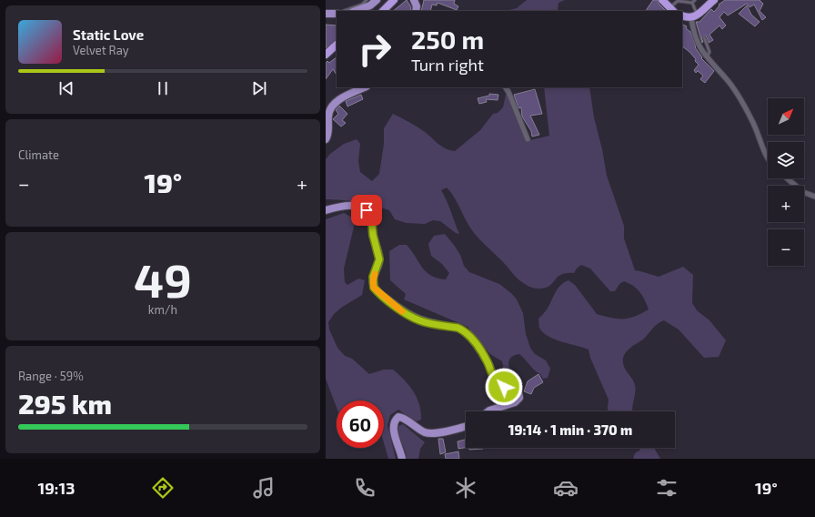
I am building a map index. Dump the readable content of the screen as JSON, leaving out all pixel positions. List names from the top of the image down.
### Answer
{
  "north": "top right",
  "page": {
    "turn": ["250 m", "Turn right"],
    "song": ["Static Love", "Velvet Ray"],
    "map_buttons": ["+", "−"],
    "tile": [
      "Climate",
      ["49", "km/h"],
      ["Range · 59%", "295 km"]
    ],
    "heat": ["−", "19°", "+"],
    "limit": "60",
    "trip": "19:14 · 1 min · 370 m",
    "tabs": ["19:13", "19°"]
  }
}
